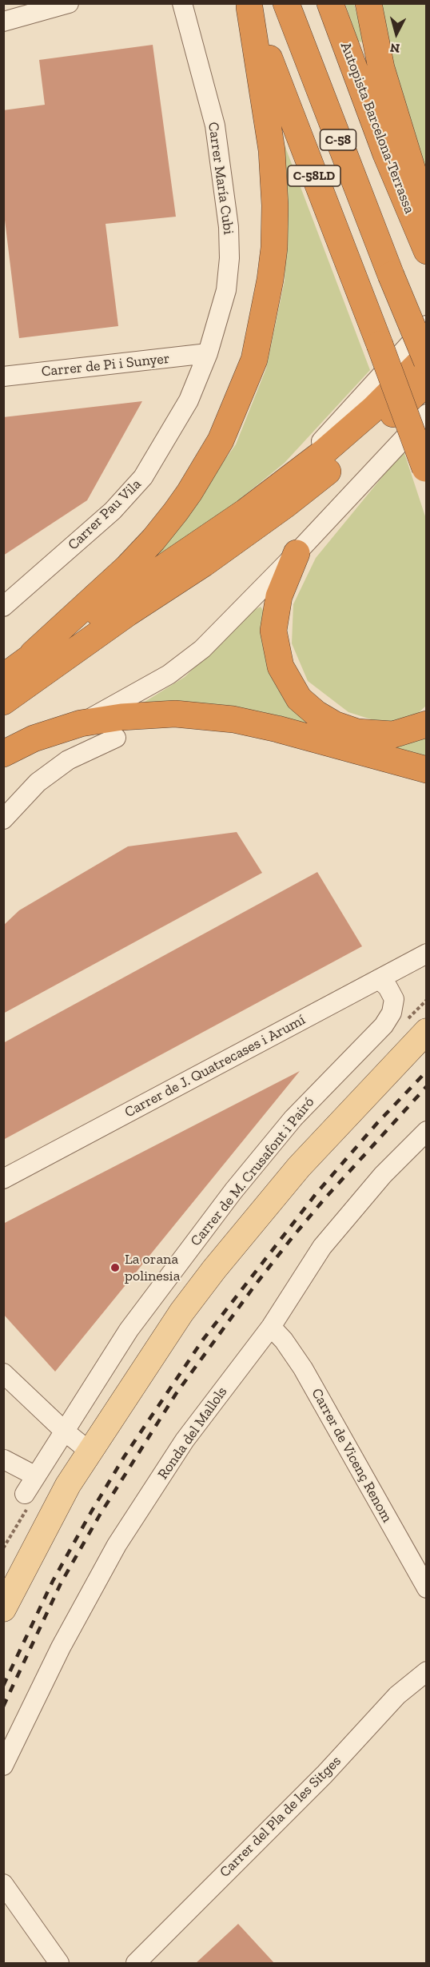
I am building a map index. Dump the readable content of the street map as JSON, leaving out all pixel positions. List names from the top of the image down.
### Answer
{
  "streets": {
    "highway": ["Autopista Barcelona-Terrassa", "C-58", "C-58LD"],
    "street": [
      "Carrer María Cubi",
      "Carrer de Pi i Sunyer",
      "Carrer Pau Vila",
      "Carrer de J. Quatrecases i Arumí",
      "Carrer de M. Crusafont i Pairó",
      "Ronda del Mallols",
      "Carrer de Vicenç Renom",
      "Carrer del Pla de les Sitges"
    ]
  },
  "crossings": [
    ["Carrer María Cubi", "Carrer de Pi i Sunyer"],
    ["Carrer María Cubi", "Carrer Pau Vila"],
    ["Carrer de Pi i Sunyer", "Carrer Pau Vila"],
    ["Carrer de J. Quatrecases i Arumí", "Carrer de M. Crusafont i Pairó"],
    ["Ronda del Mallols", "Carrer de Vicenç Renom"]
  ],
  "places": ["La orana polinesia"],
  "north": "bottom"
}
